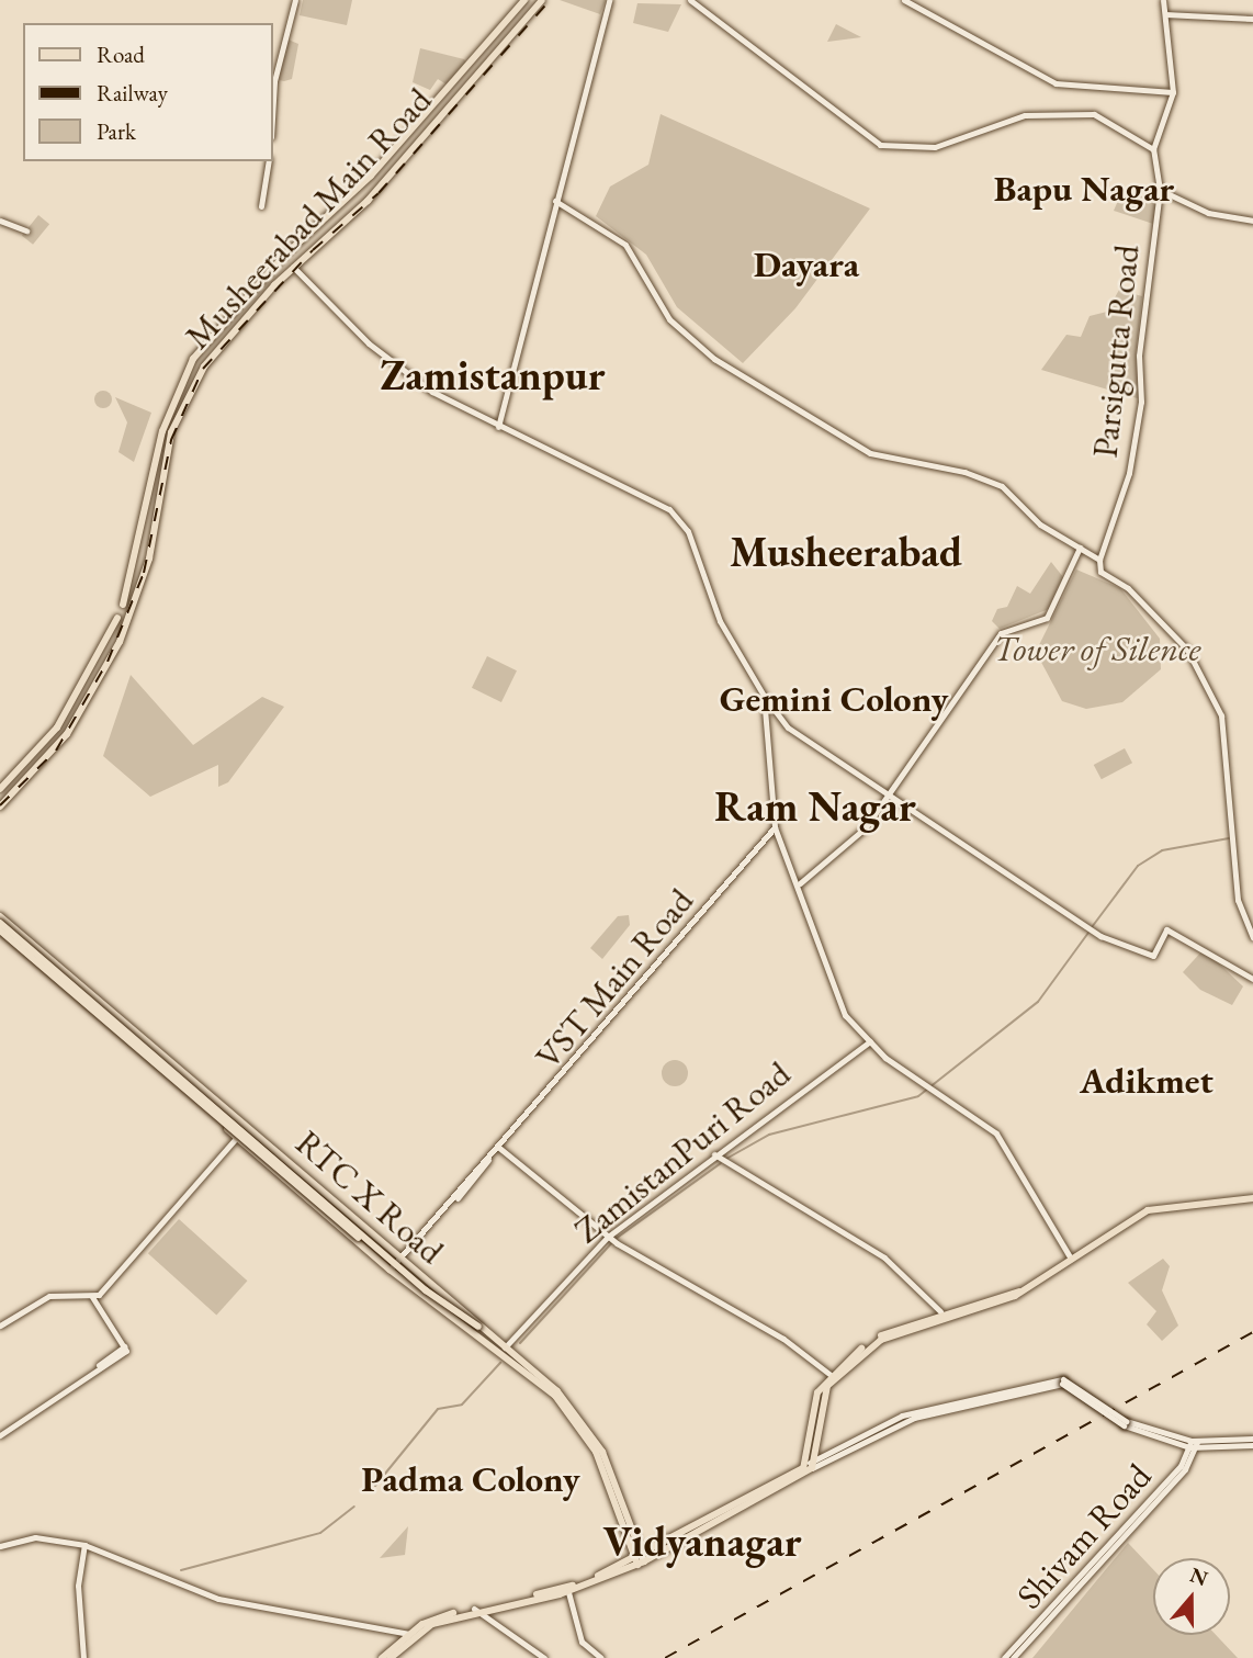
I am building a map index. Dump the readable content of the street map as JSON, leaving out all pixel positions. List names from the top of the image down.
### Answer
{
  "streets": {
    "main road": ["Musheerabad Main Road", "RTC X Road"],
    "street": [
      "Parsigutta Road",
      "VST Main Road",
      "ZamistanPuri Road",
      "Shivam Road"
    ]
  },
  "crossings": [
    ["VST Main Road", "RTC X Road"],
    ["ZamistanPuri Road", "RTC X Road"]
  ],
  "districts": [
    "Bapu Nagar",
    "Dayara",
    "Zamistanpur",
    "Musheerabad",
    "Gemini Colony",
    "Ram Nagar",
    "Adikmet",
    "Padma Colony",
    "Vidyanagar"
  ],
  "parks": ["Tower of Silence"],
  "legend": ["Road", "Railway", "Park"],
  "north": "top"
}
